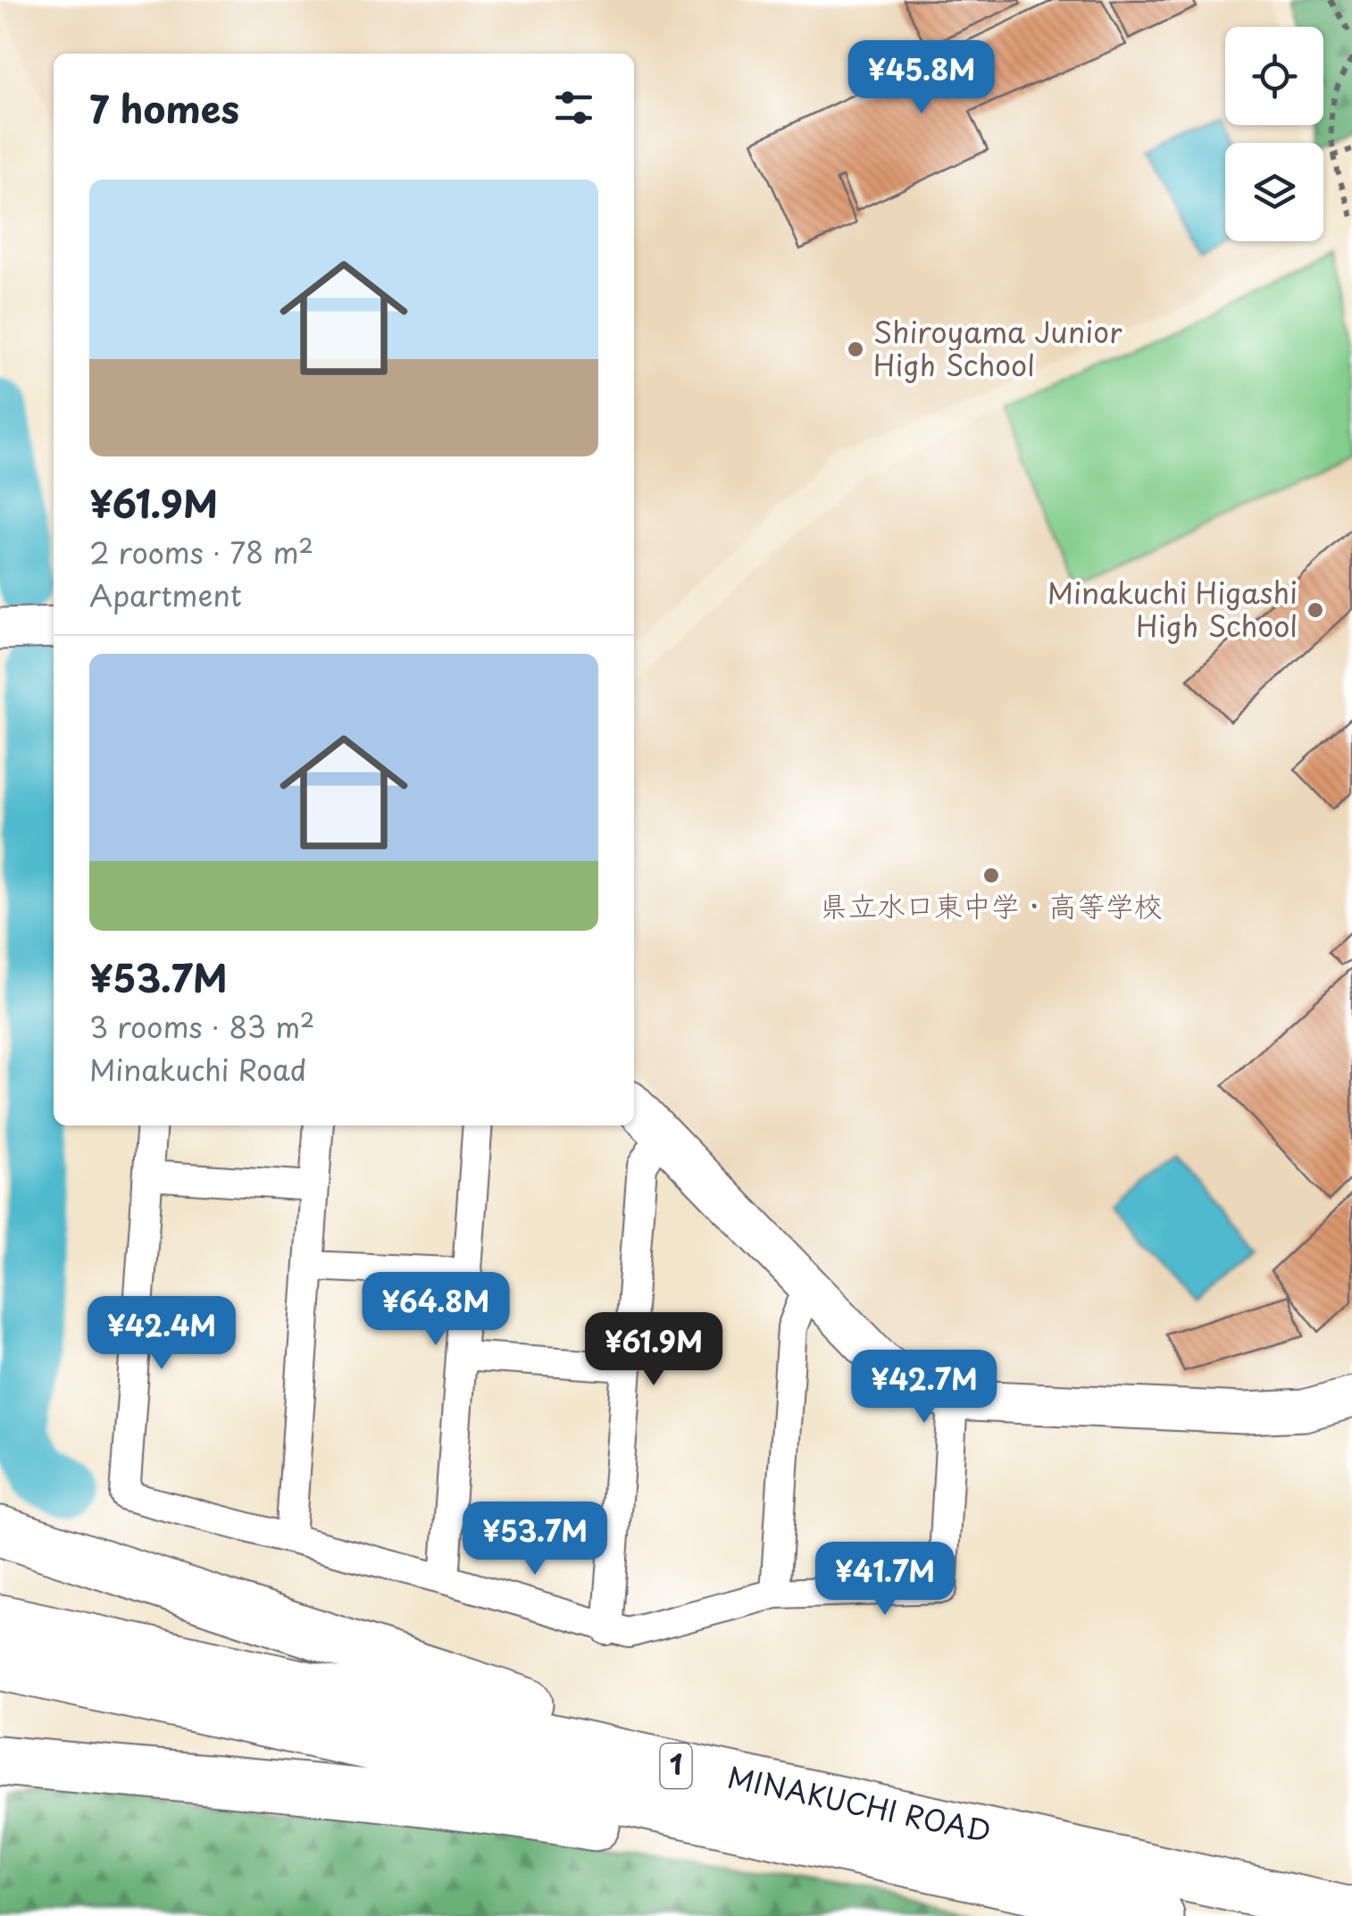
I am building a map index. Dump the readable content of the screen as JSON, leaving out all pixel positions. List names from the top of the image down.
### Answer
{
  "streets": {
    "highway": ["1", "MINAKUCHI ROAD"]
  },
  "crossings": [
    ["1", "MINAKUCHI ROAD"]
  ],
  "places": ["Shiroyama Junior High School", "Minakuchi Higashi High School", "県立水口東中学・高等学校"],
  "page": {
    "price": [
      "¥45.8M",
      "¥64.8M",
      "¥42.4M",
      "¥61.9M",
      "¥42.7M",
      "¥53.7M",
      "¥41.7M"
    ],
    "heading": "7 homes",
    "list": [
      {
        "name": "¥61.9M",
        "note": "2 rooms · 78 m² · Apartment"
      },
      {
        "name": "¥53.7M",
        "note": "3 rooms · 83 m² · Minakuchi Road"
      }
    ]
  }
}
